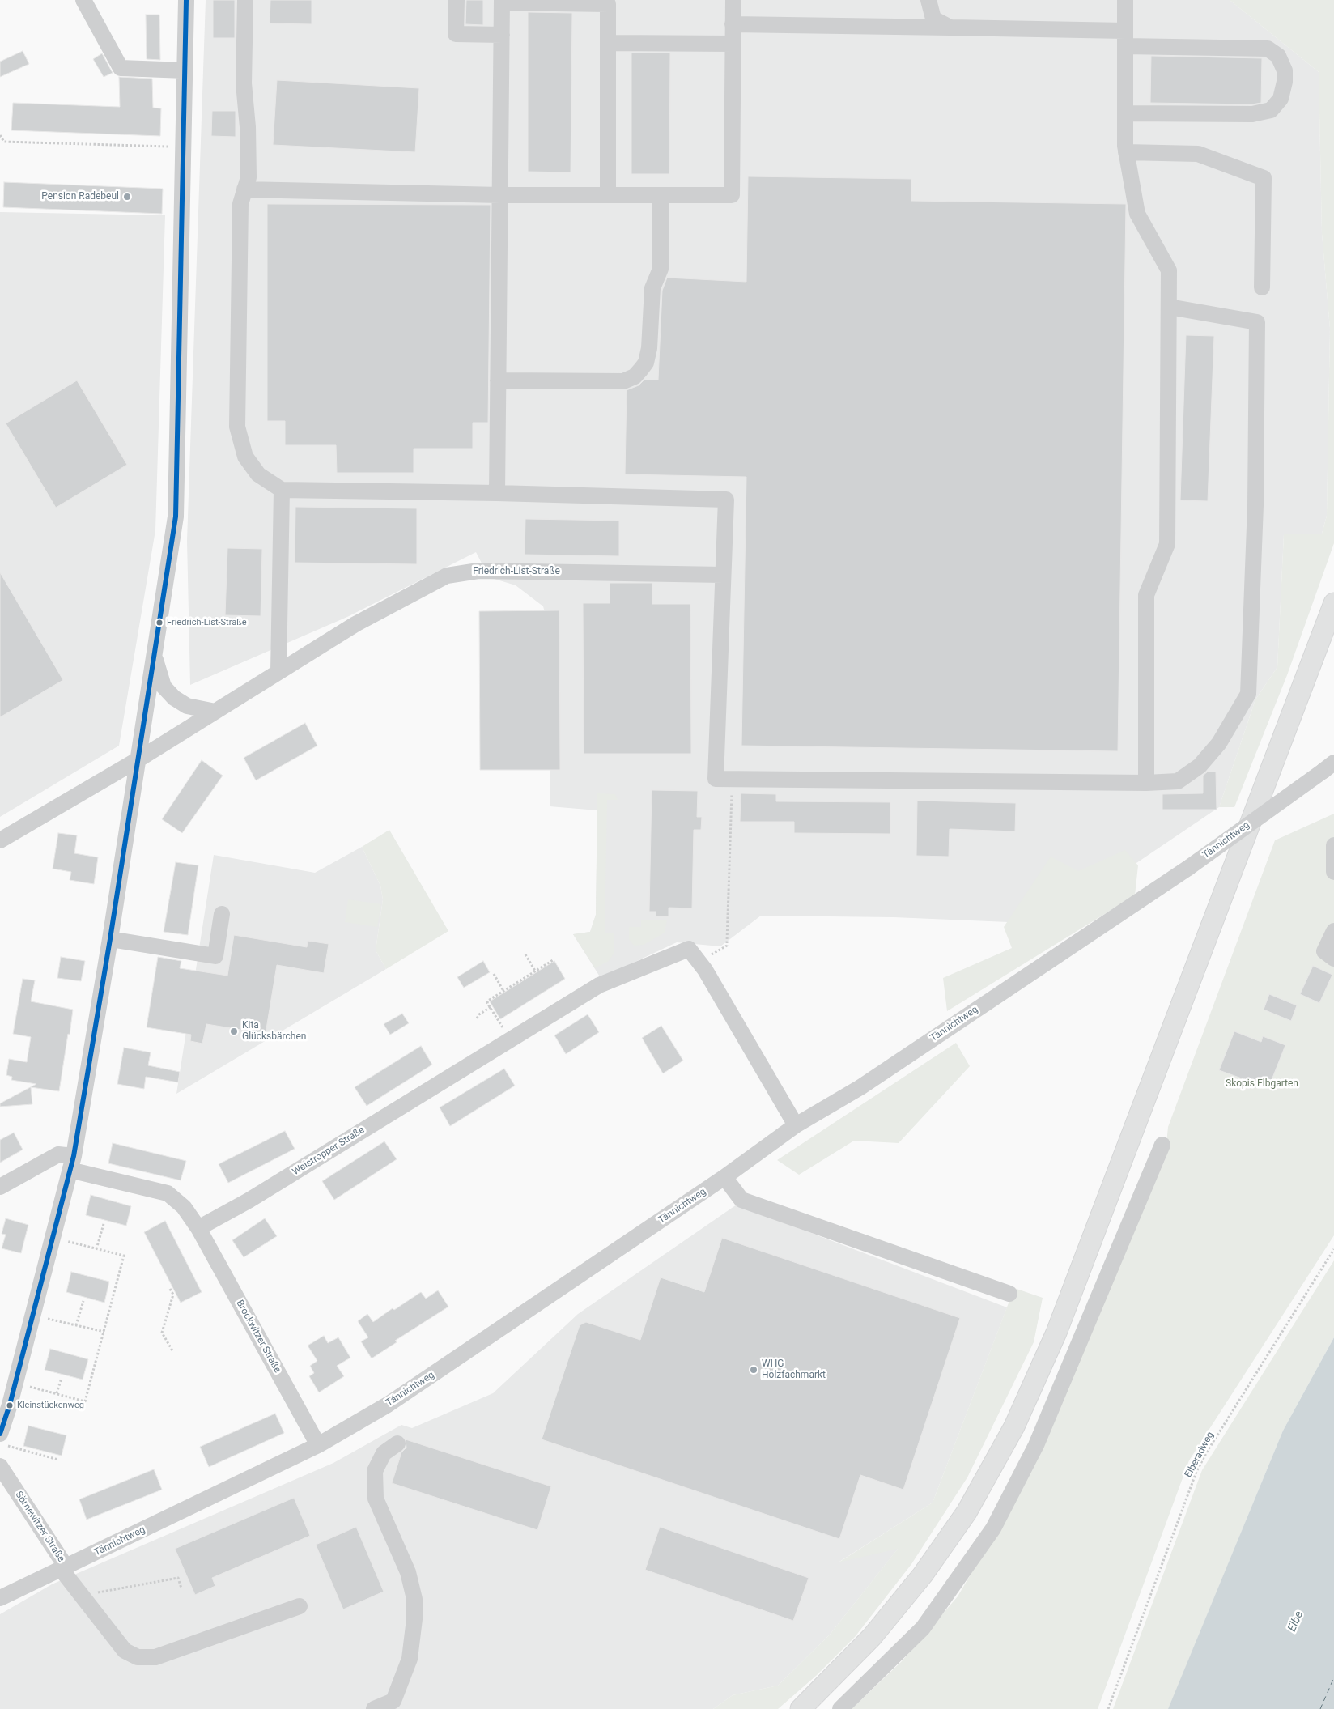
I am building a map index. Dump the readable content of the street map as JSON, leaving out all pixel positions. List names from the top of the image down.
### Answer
{
  "streets": {
    "street": [
      "Friedrich-List-Straße",
      "Tännichtweg",
      "Weistropper Straße",
      "Brockwitzer Straße",
      "Sörnewitzer Straße"
    ],
    "path": ["Elberadweg"]
  },
  "crossings": [
    ["Tännichtweg", "Brockwitzer Straße"],
    ["Tännichtweg", "Sörnewitzer Straße"],
    ["Weistropper Straße", "Brockwitzer Straße"]
  ],
  "water": ["Elbe"],
  "parks": ["Skopis Elbgarten"],
  "places": [
    "Pension Radebeul",
    "Friedrich-List-Straße",
    "Kita Glücksbärchen",
    "WHG Holzfachmarkt",
    "Kleinstückenweg"
  ]
}
